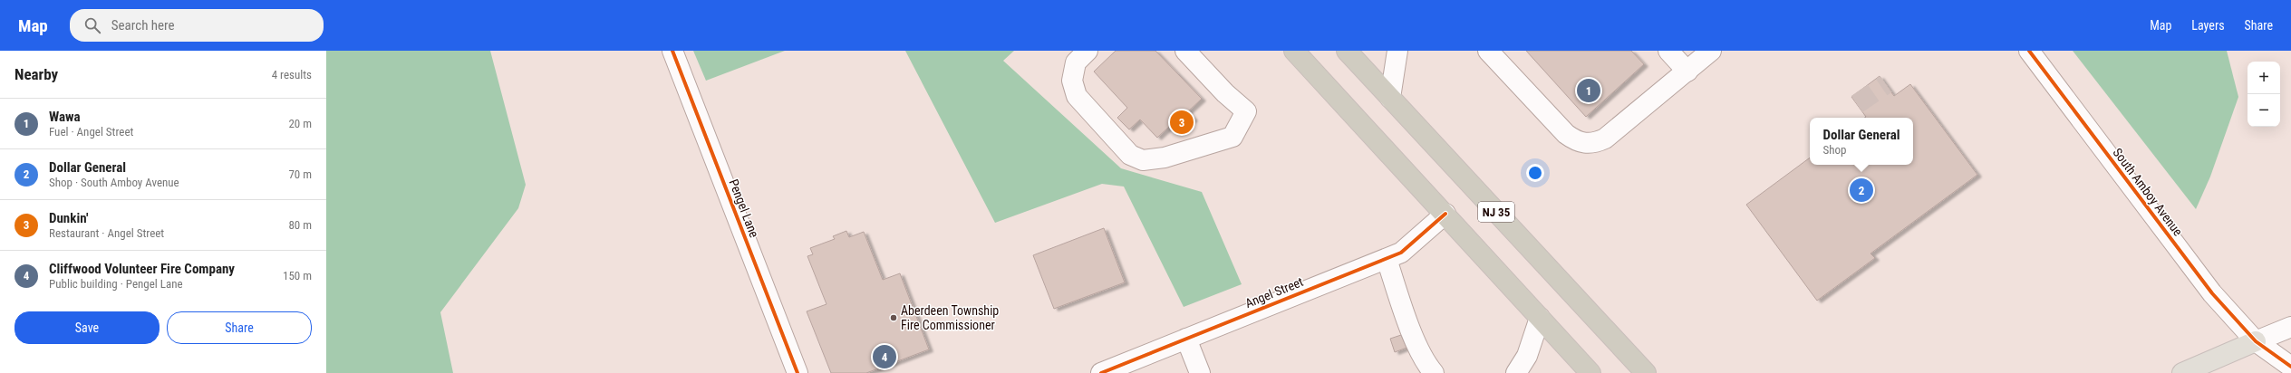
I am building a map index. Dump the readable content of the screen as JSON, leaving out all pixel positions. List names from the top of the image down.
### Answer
{
  "streets": {
    "highway": ["NJ 35"],
    "street": ["South Amboy Avenue", "Pengel Lane", "Angel Street"]
  },
  "crossings": [
    ["NJ 35", "Angel Street"]
  ],
  "places": ["Aberdeen Township Fire Commissioner"],
  "page": {
    "header": "Map",
    "search": "Search here",
    "nav": ["Map", "Layers", "Share"],
    "heading": ["Nearby", "4 results"],
    "map_buttons": ["+", "−"],
    "pins": [
      "1",
      "3",
      "2",
      "4"
    ],
    "list": [
      {
        "mark": "1",
        "name": "Wawa",
        "note": "Fuel · Angel Street",
        "value": "20 m"
      },
      {
        "mark": "2",
        "name": "Dollar General",
        "note": "Shop · South Amboy Avenue",
        "value": "70 m"
      },
      {
        "mark": "3",
        "name": "Dunkin'",
        "note": "Restaurant · Angel Street",
        "value": "80 m"
      },
      {
        "mark": "4",
        "name": "Cliffwood Volunteer Fire Company",
        "note": "Public building · Pengel Lane",
        "value": "150 m"
      }
    ],
    "popup": ["Dollar General", "Shop"],
    "buttons": ["Save", "Share"]
  }
}
